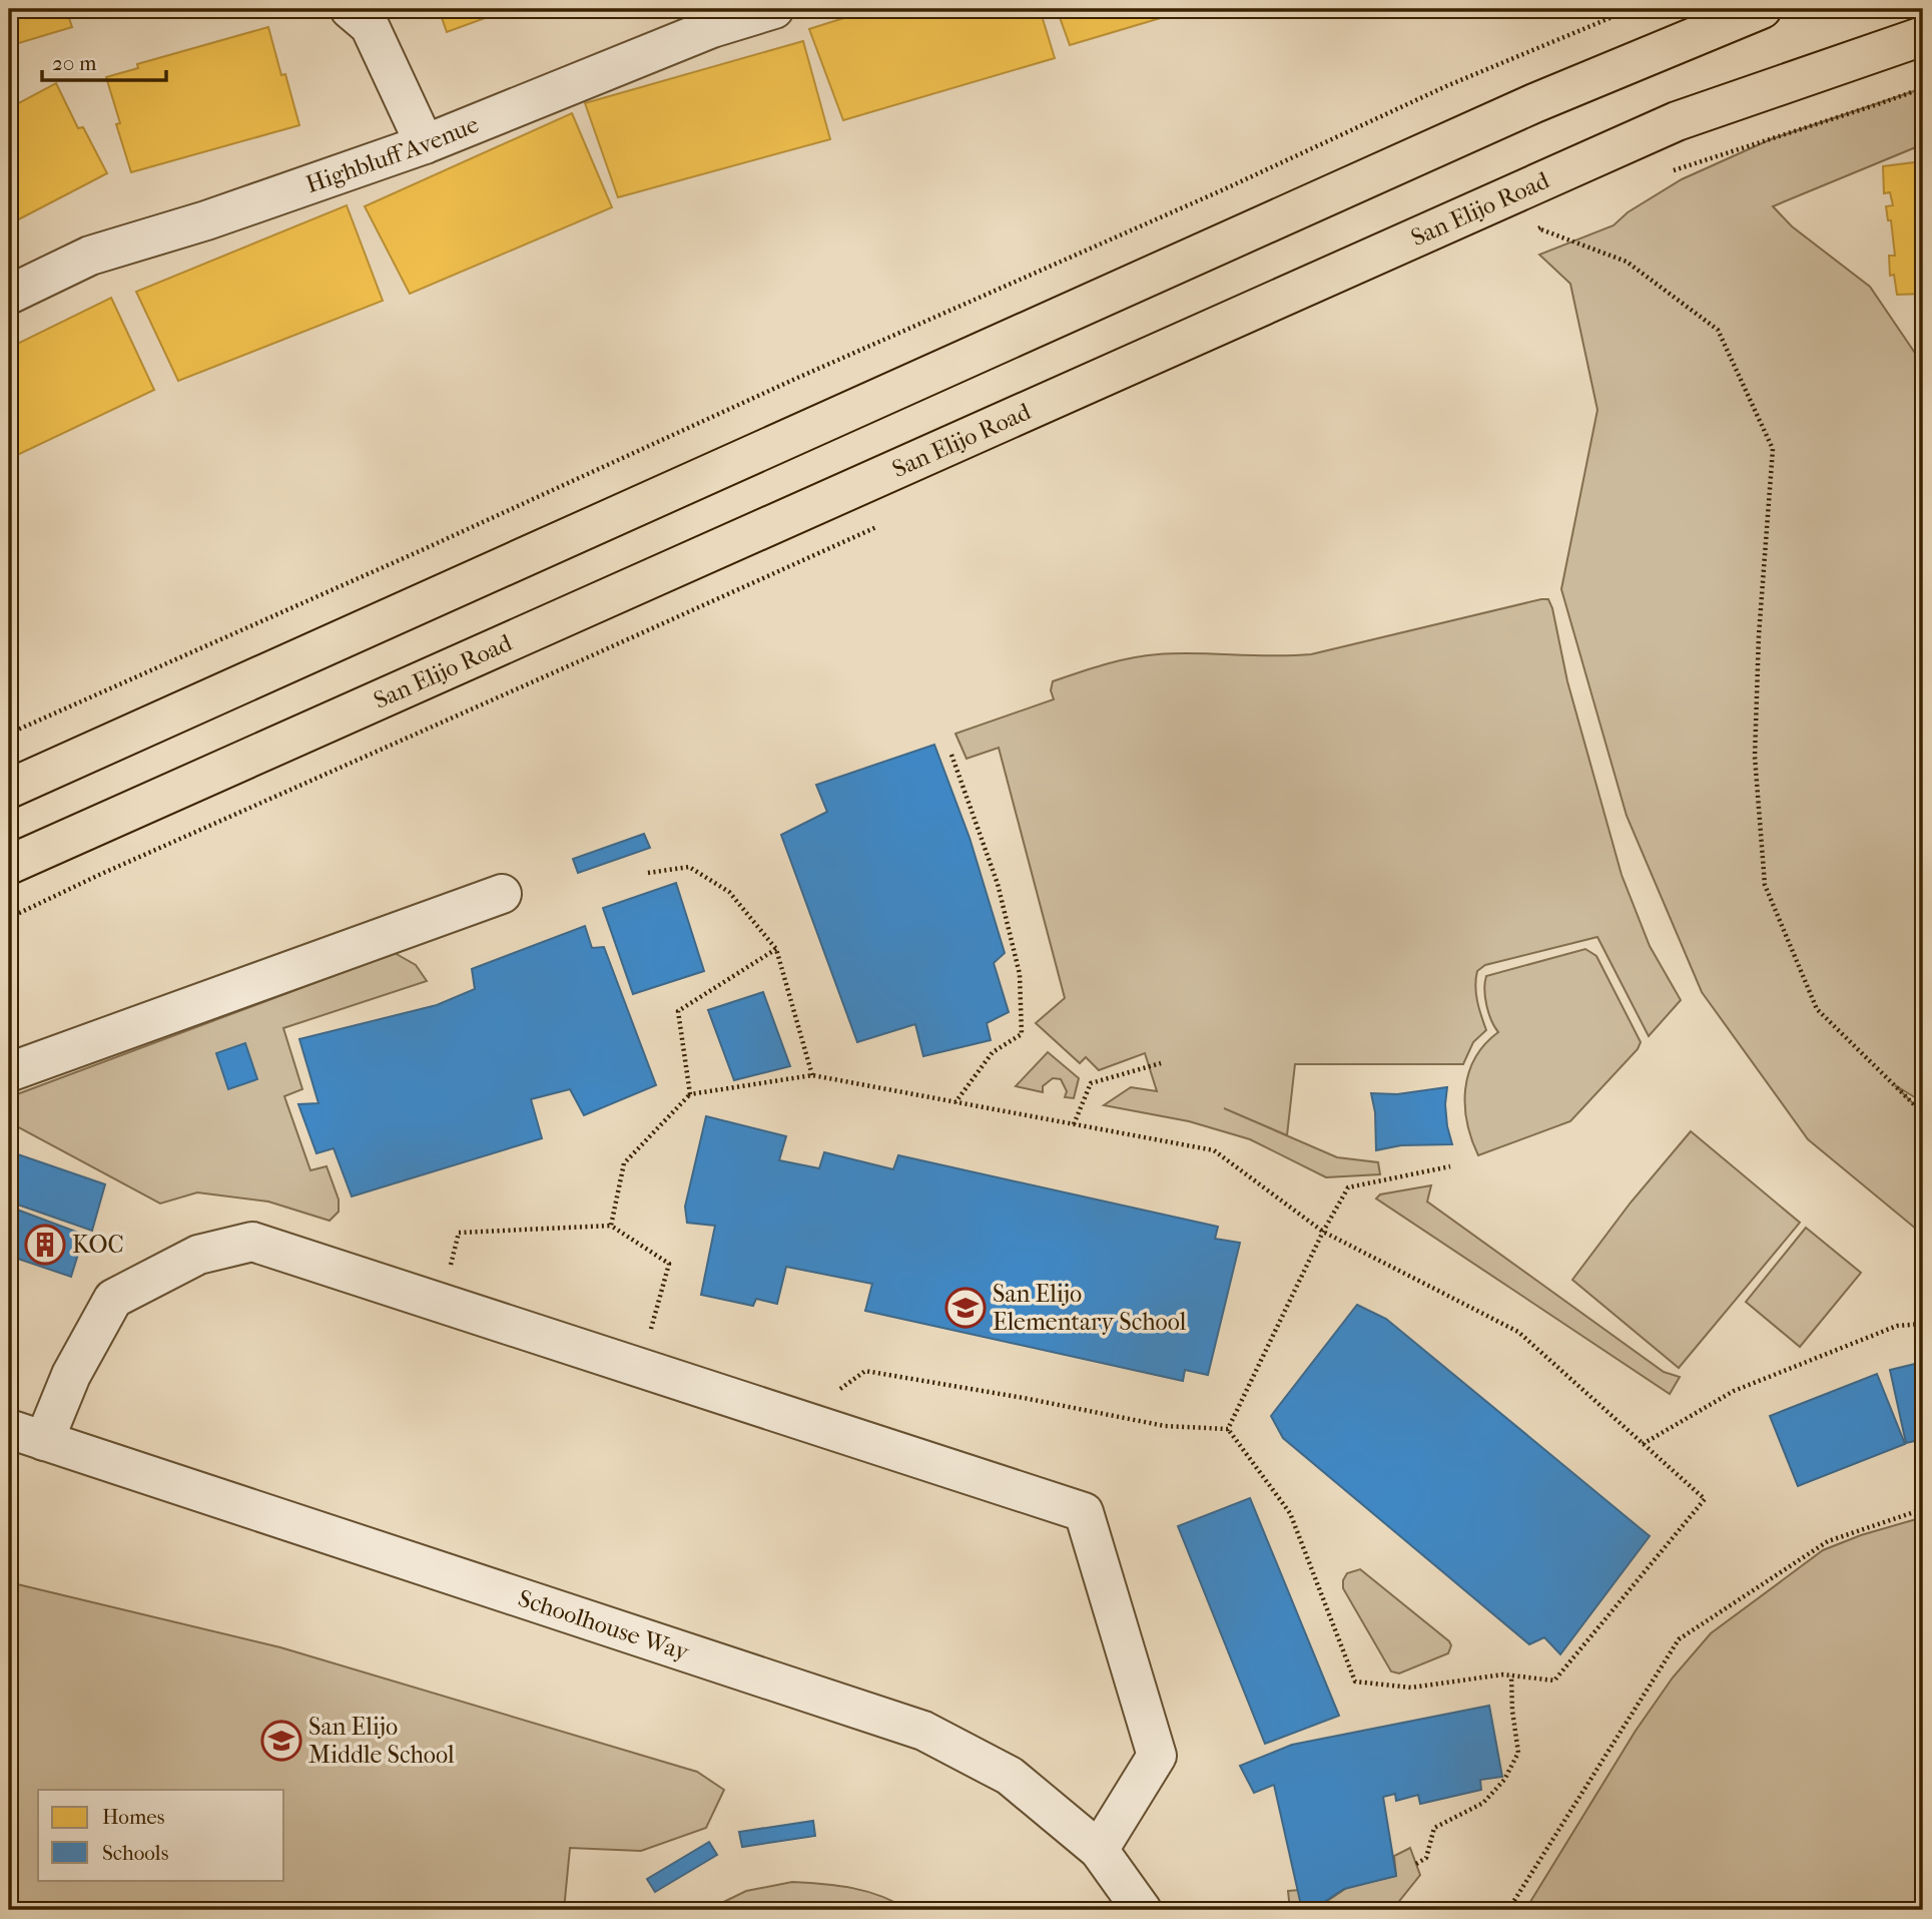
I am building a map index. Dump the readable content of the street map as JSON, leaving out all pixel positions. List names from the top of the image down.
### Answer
{
  "streets": {
    "main road": ["San Elijo Road"],
    "street": ["Highbluff Avenue", "Schoolhouse Way"]
  },
  "places": {
    "building": ["KOC"],
    "school or university": ["San Elijo Elementary School", "San Elijo Middle School"]
  },
  "legend": ["Homes", "Schools"],
  "scale_bar": "20 m"
}
